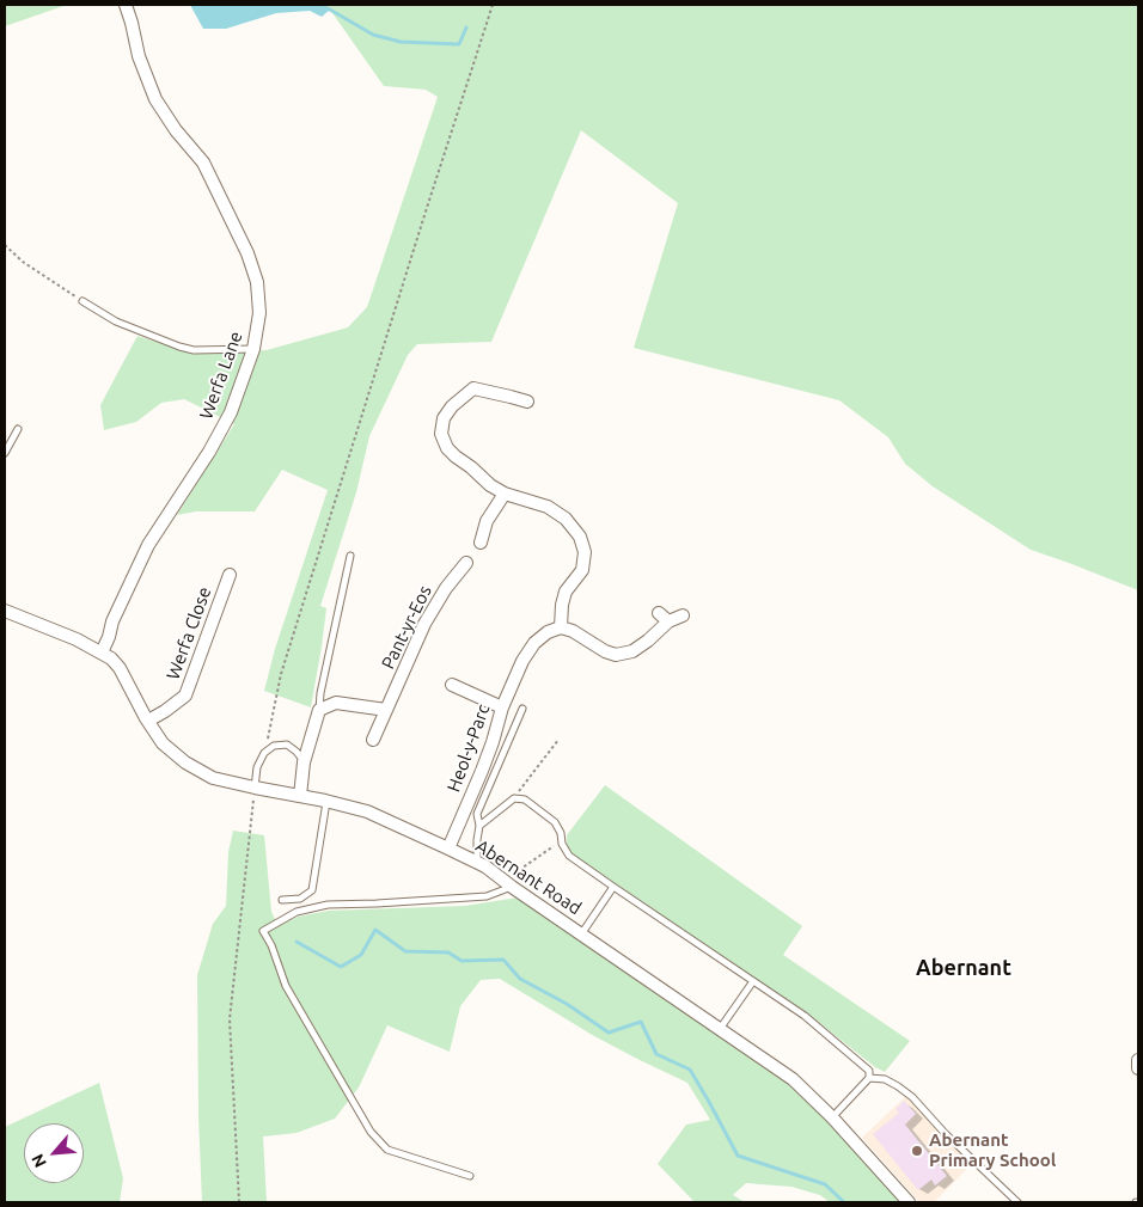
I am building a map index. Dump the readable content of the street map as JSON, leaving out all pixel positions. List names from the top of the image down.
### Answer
{
  "streets": {
    "street": [
      "Werfa Lane",
      "Pant-yr-Eos",
      "Werfa Close",
      "Heol-y-Parc",
      "Abernant Road"
    ]
  },
  "crossings": [
    ["Werfa Lane", "Abernant Road"],
    ["Werfa Close", "Abernant Road"],
    ["Heol-y-Parc", "Abernant Road"]
  ],
  "districts": ["Abernant"],
  "places": ["Abernant Primary School"],
  "north": "bottom left"
}
